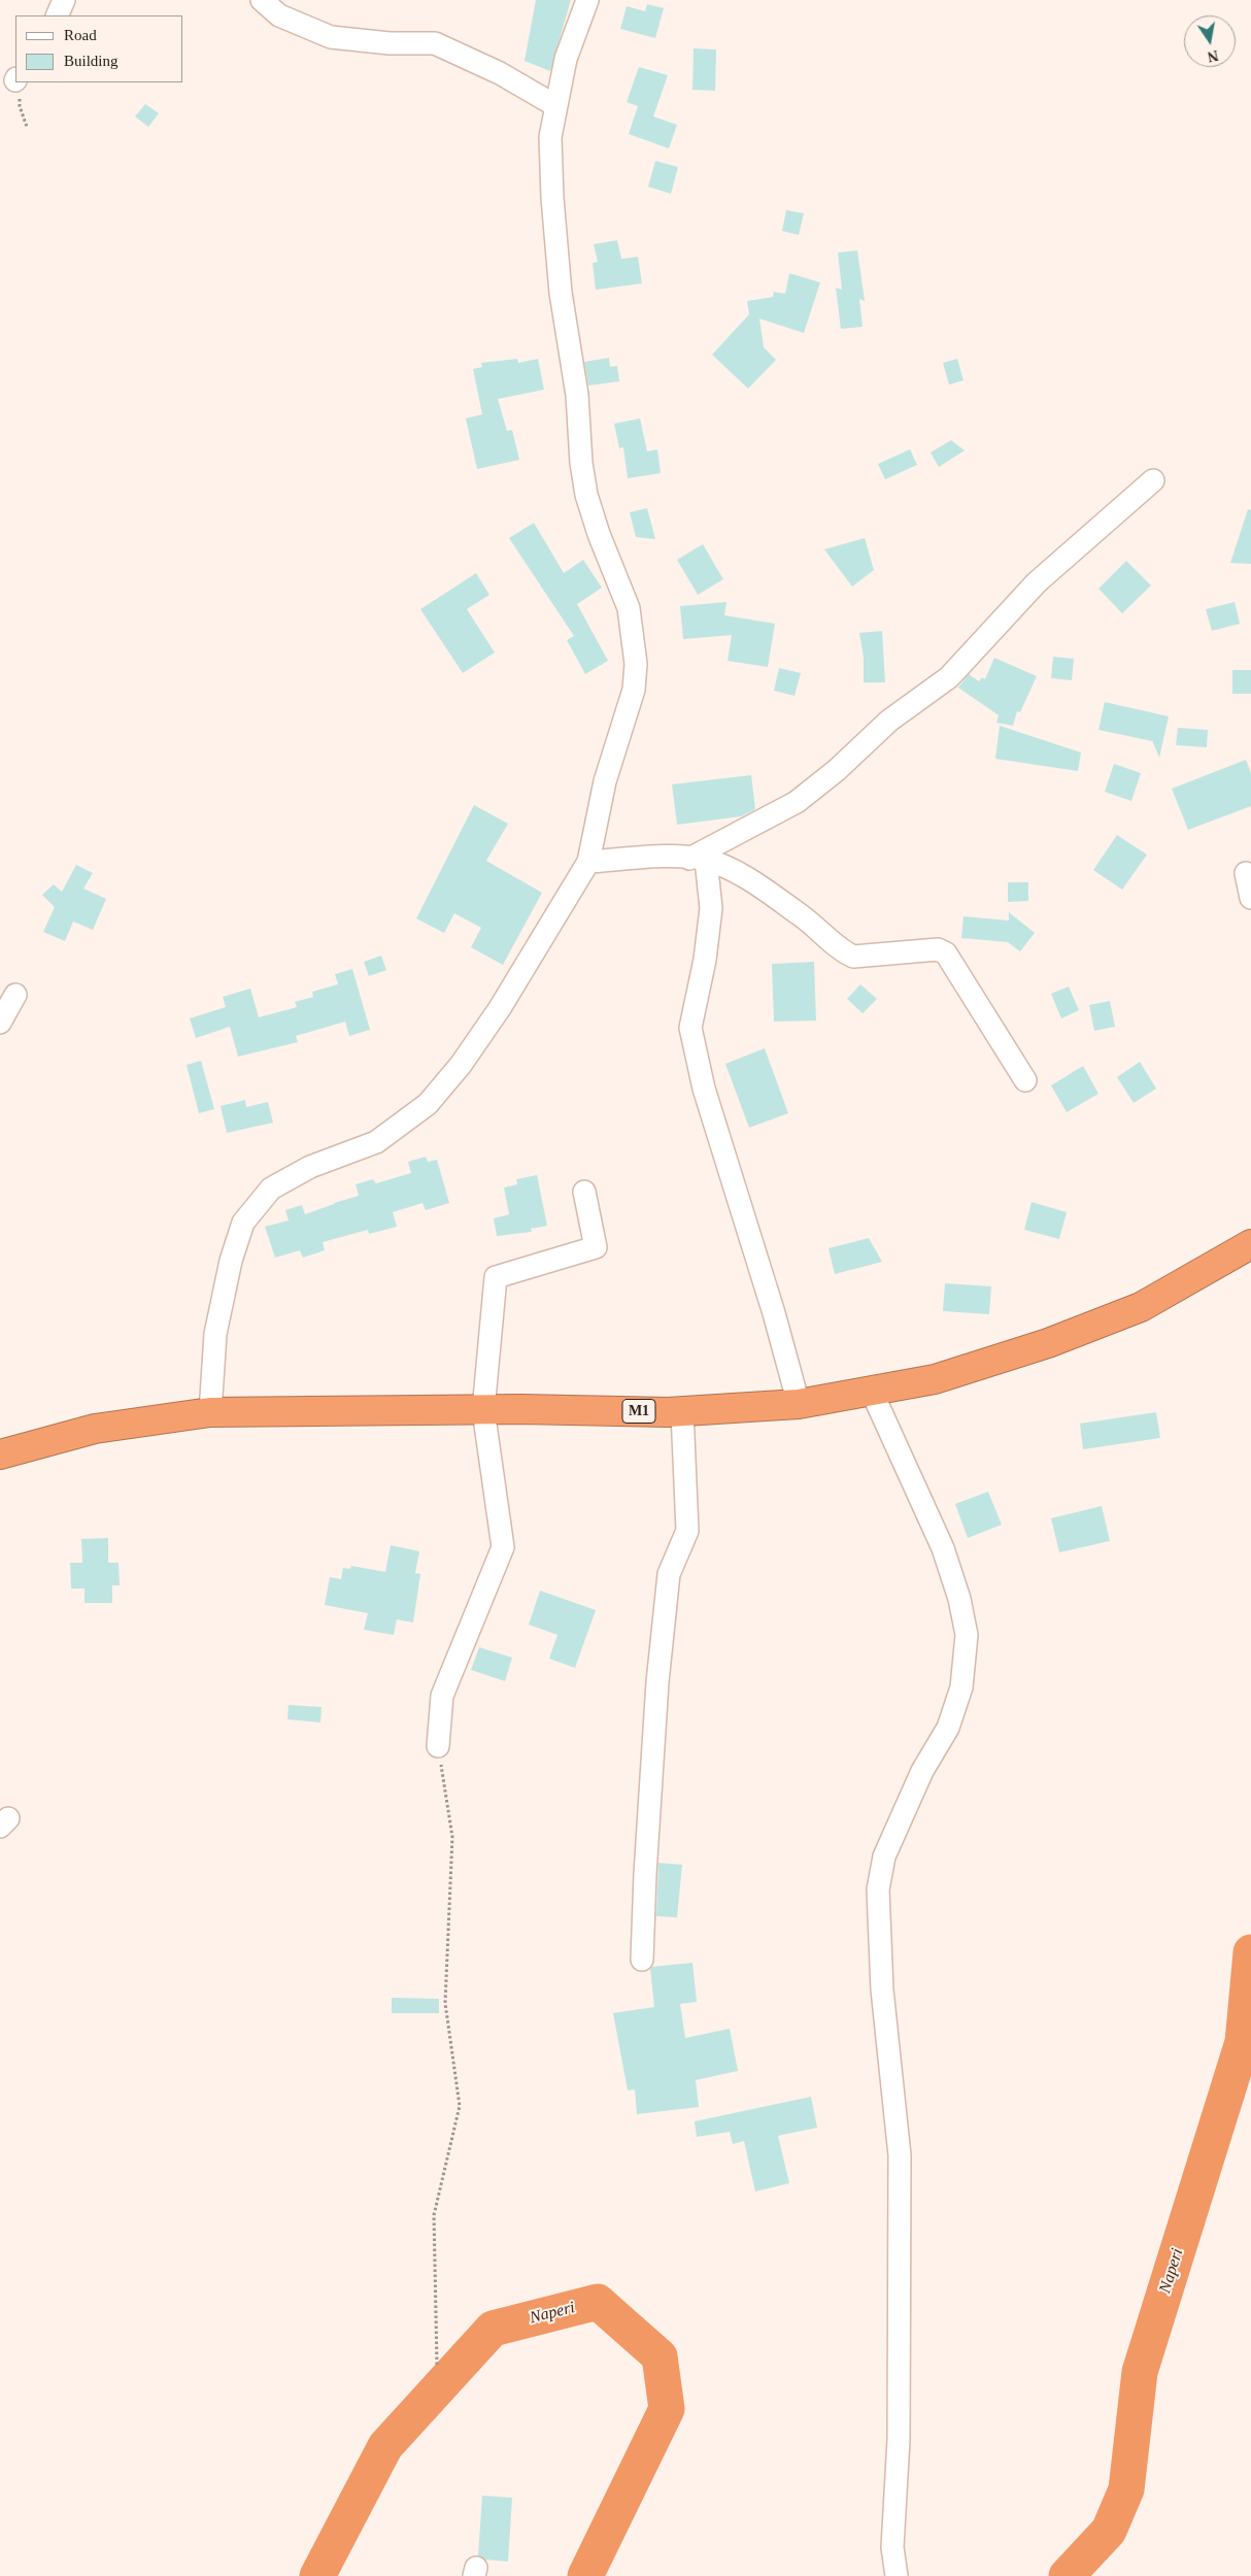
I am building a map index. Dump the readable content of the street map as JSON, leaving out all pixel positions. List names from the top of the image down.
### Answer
{
  "streets": {
    "highway": ["M1"]
  },
  "water": ["Naperi"],
  "legend": ["Road", "Building"],
  "north": "bottom"
}
